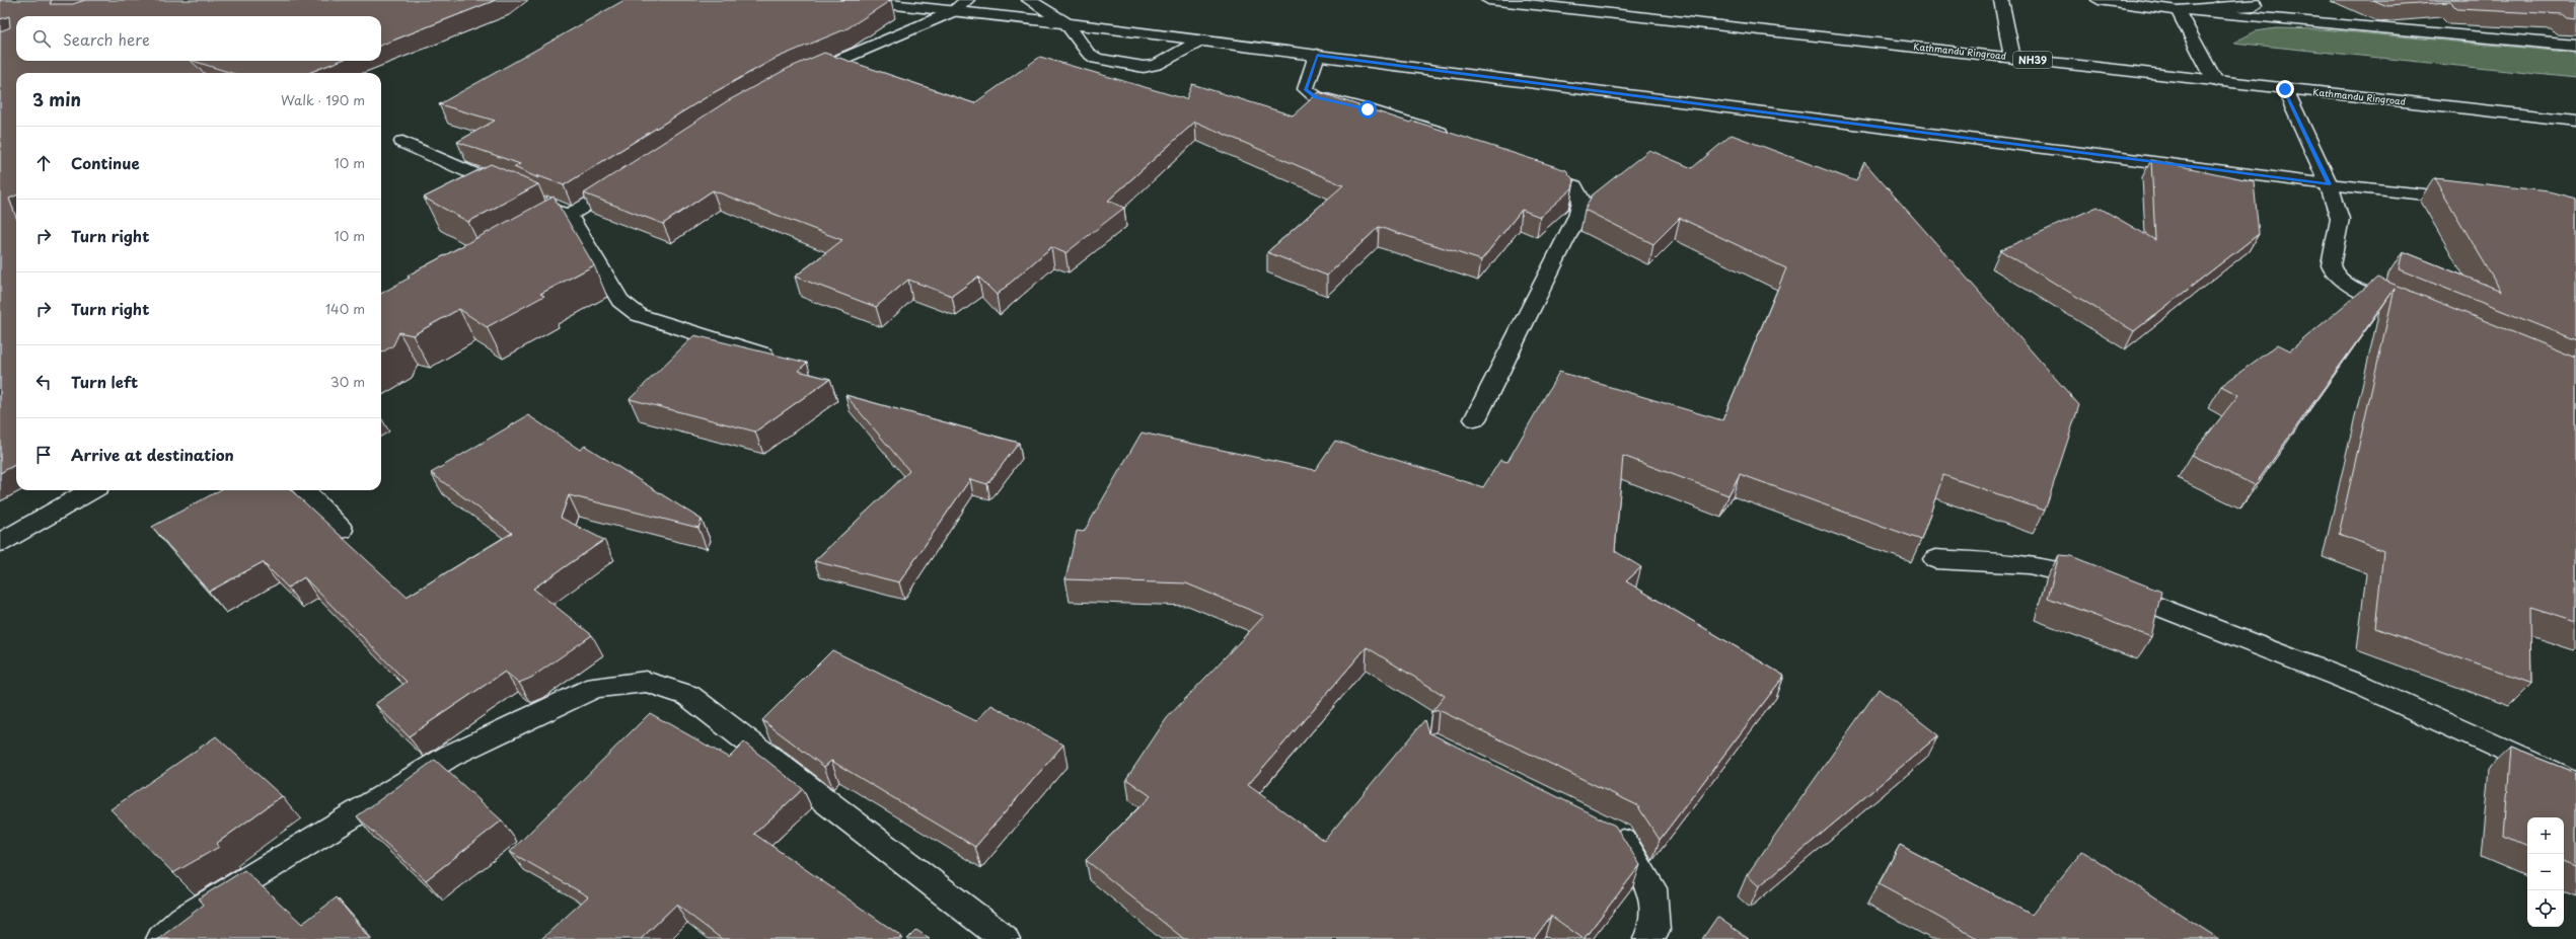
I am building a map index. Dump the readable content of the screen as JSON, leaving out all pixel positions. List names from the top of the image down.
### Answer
{
  "streets": {
    "main road": ["Kathmandu Ringroad", "NH39"]
  },
  "page": {
    "search": "Search here",
    "heading": ["3 min", "Walk · 190 m"],
    "list": [
      ["Continue", "10 m"],
      ["Turn right", "10 m"],
      ["Turn right", "140 m"],
      ["Turn left", "30 m"],
      "Arrive at destination"
    ],
    "map_buttons": ["+", "−"]
  }
}
